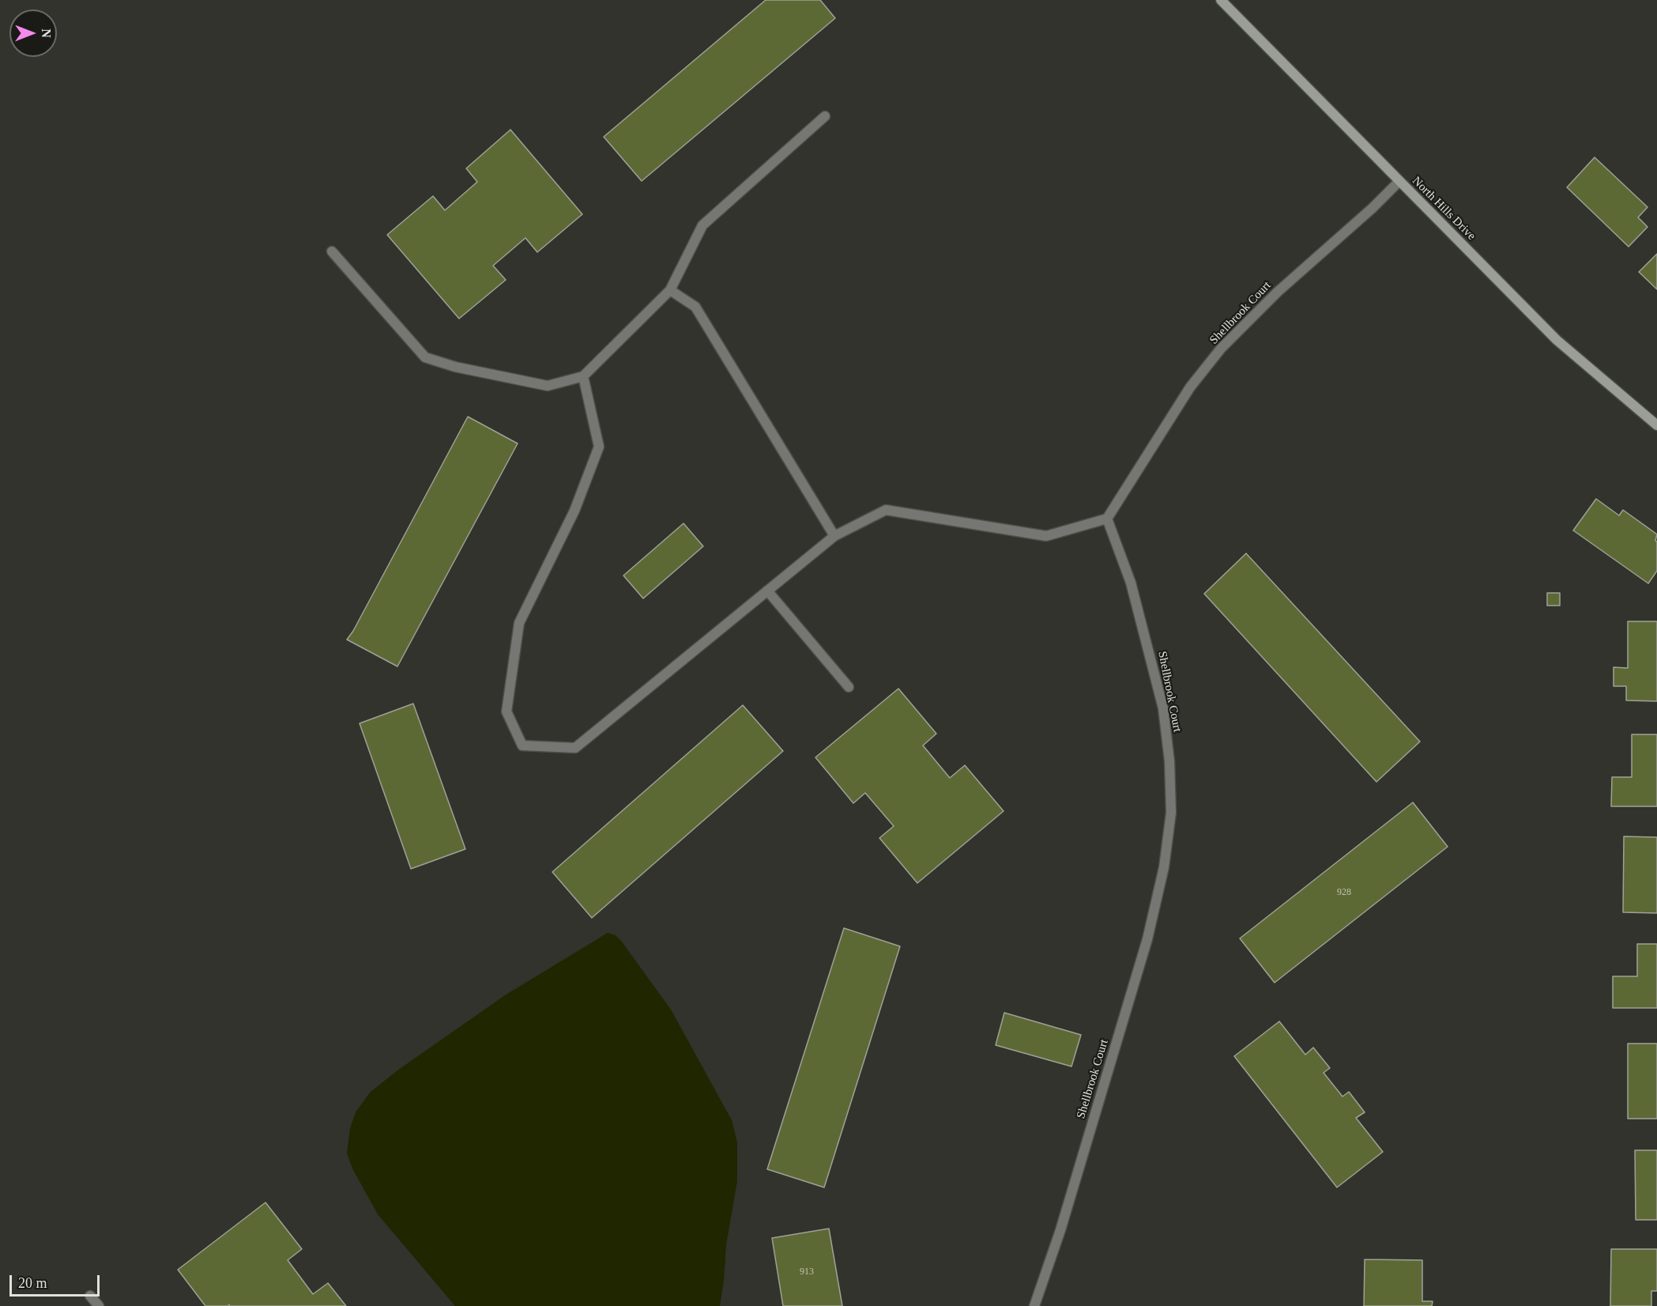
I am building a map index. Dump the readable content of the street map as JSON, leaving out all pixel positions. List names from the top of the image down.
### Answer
{
  "streets": {
    "main road": ["North Hills Drive"],
    "street": ["Shellbrook Court"]
  },
  "crossings": [
    ["North Hills Drive", "Shellbrook Court"]
  ],
  "house_numbers": ["928", "913"],
  "scale_bar": "20 m",
  "north": "right"
}
